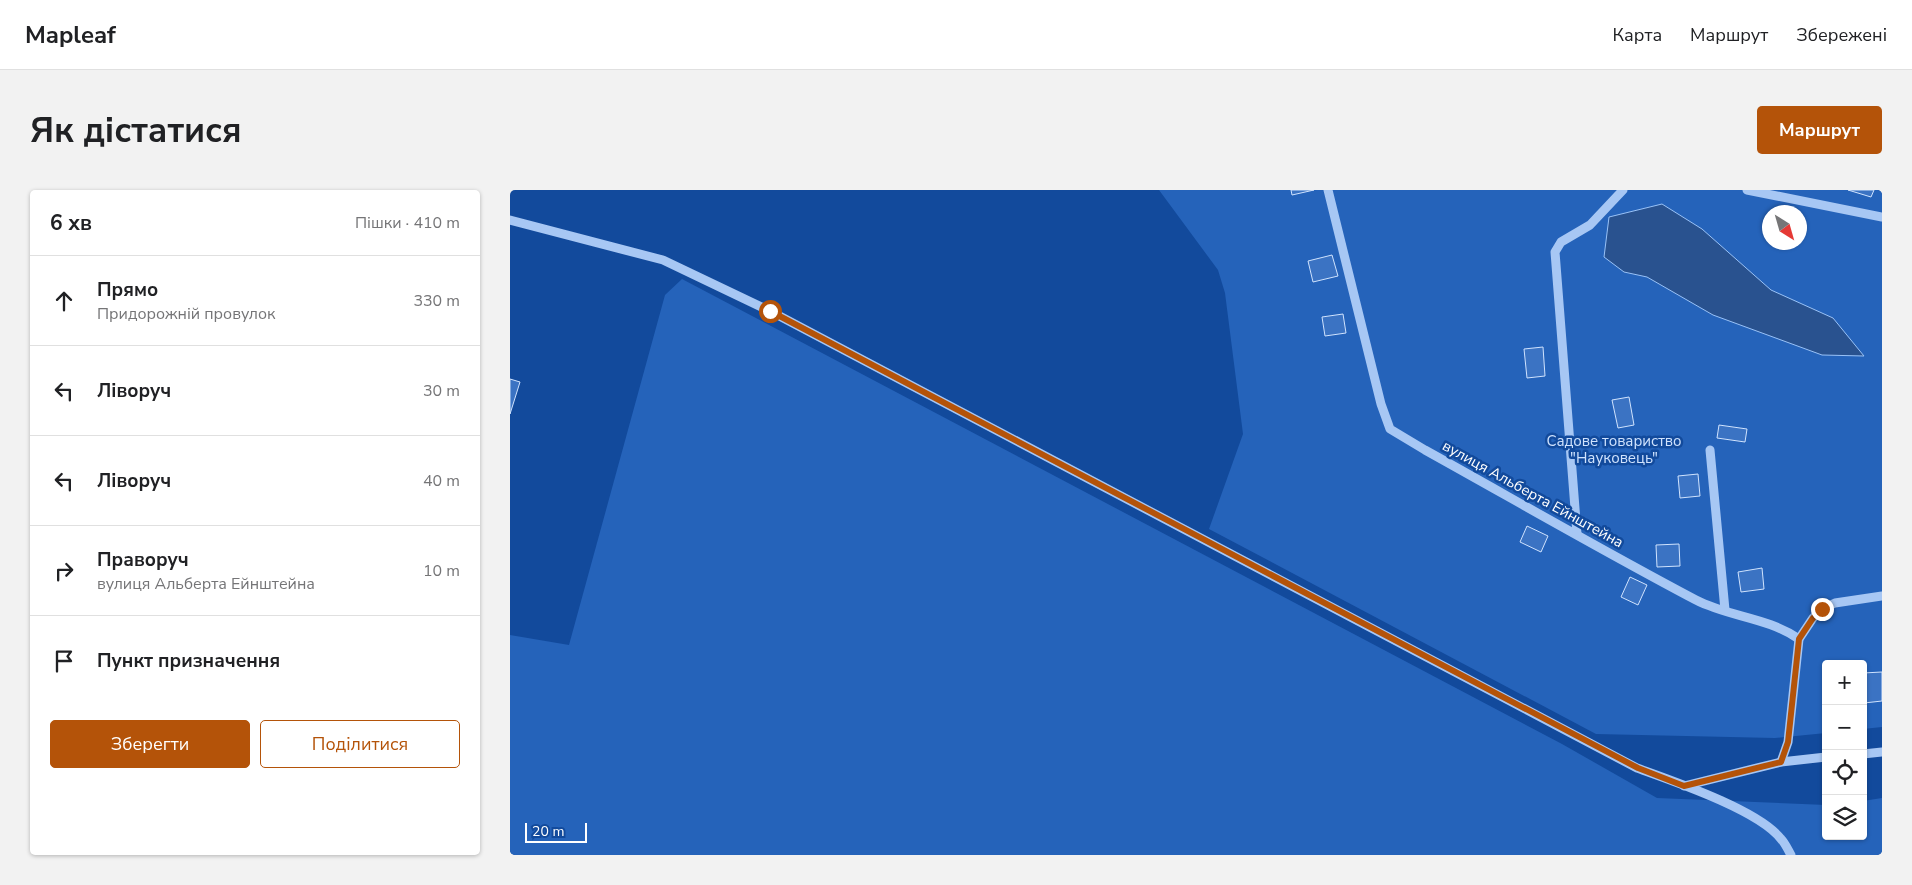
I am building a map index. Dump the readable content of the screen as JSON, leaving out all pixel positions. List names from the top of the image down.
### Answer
{
  "streets": {
    "street": ["вулиця Альберта Ейнштейна"]
  },
  "parks": ["Садове товариство \"Науковець\""],
  "scale_bar": "20 m",
  "north": "bottom right",
  "page": {
    "header": "Mapleaf",
    "nav": ["Карта", "Маршрут", "Збережені"],
    "buttons": [
      "Маршрут",
      ["Зберегти", "Поділитися"]
    ],
    "title": "Як дістатися",
    "heading": ["6 хв", "Пішки · 410 m"],
    "list": [
      ["Прямо", "Придорожній провулок", "330 m"],
      ["Ліворуч", "30 m"],
      ["Ліворуч", "40 m"],
      ["Праворуч", "вулиця Альберта Ейнштейна", "10 m"],
      "Пункт призначення"
    ],
    "map_buttons": ["+", "−"],
    "scale": "20 m"
  }
}
